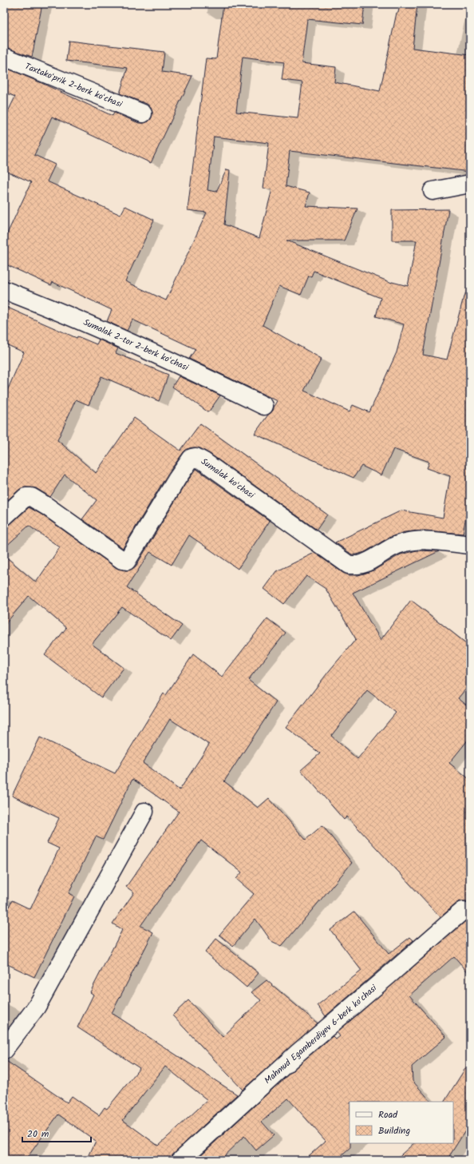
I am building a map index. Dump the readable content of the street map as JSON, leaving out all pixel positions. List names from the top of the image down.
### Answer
{
  "streets": {
    "street": [
      "Taxtakoʻprik 2-berk koʻchasi",
      "Sumalak 2-tor 2-berk koʻchasi",
      "Sumalak koʻchasi",
      "Mahmud Egamberdiyev 6-berk koʻchasi"
    ]
  },
  "legend": ["Road", "Building"],
  "scale_bar": "20 m"
}
